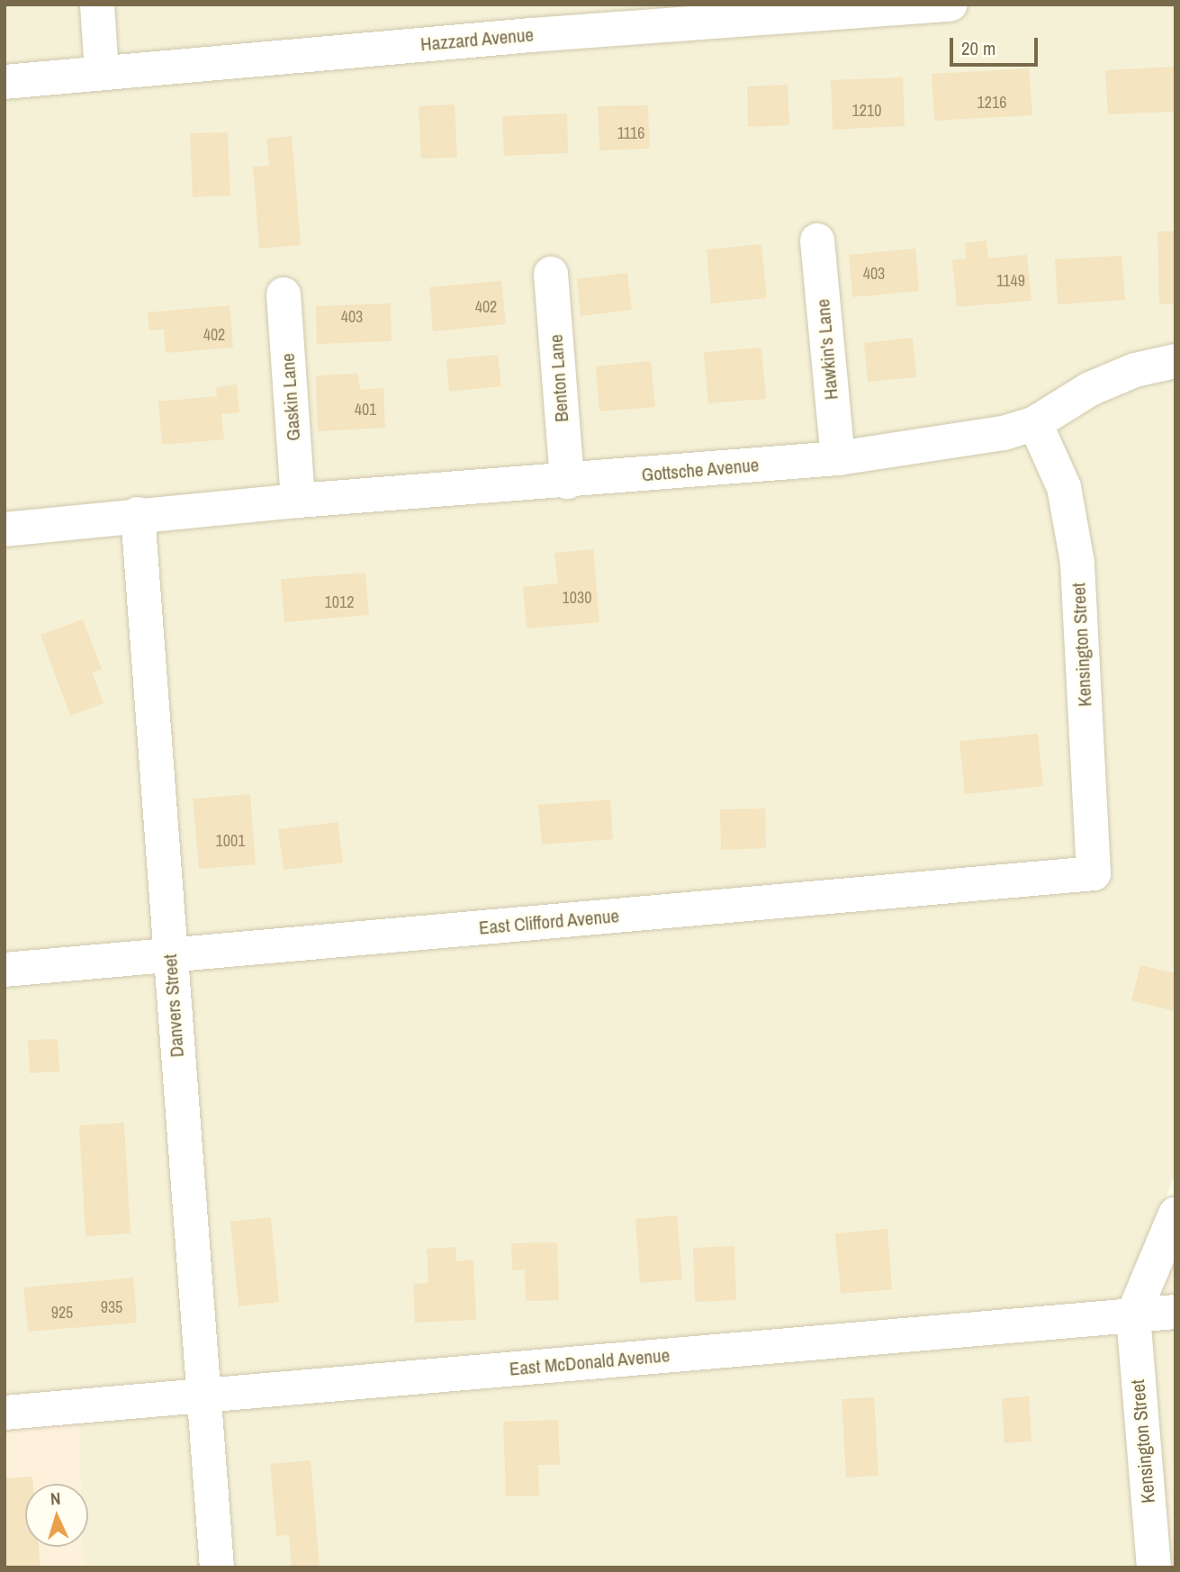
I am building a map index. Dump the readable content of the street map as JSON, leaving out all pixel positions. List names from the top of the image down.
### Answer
{
  "streets": {
    "street": [
      "Hazzard Avenue",
      "Hawkin's Lane",
      "Benton Lane",
      "Gaskin Lane",
      "Gottsche Avenue",
      "Kensington Street",
      "East Clifford Avenue",
      "Danvers Street",
      "East McDonald Avenue"
    ]
  },
  "crossings": [
    ["Hawkin's Lane", "Gottsche Avenue"],
    ["Benton Lane", "Gottsche Avenue"],
    ["Gaskin Lane", "Gottsche Avenue"],
    ["Gottsche Avenue", "Kensington Street"],
    ["Gottsche Avenue", "Danvers Street"],
    ["Kensington Street", "East Clifford Avenue"],
    ["Kensington Street", "East McDonald Avenue"],
    ["East Clifford Avenue", "Danvers Street"],
    ["Danvers Street", "East McDonald Avenue"]
  ],
  "house_numbers": [
    "1216",
    "1210",
    "1116",
    "403",
    "1149",
    "402",
    "403",
    "402",
    "401",
    "1030",
    "1012",
    "1001",
    "935",
    "925"
  ],
  "scale_bar": "20 m",
  "north": "top"
}
